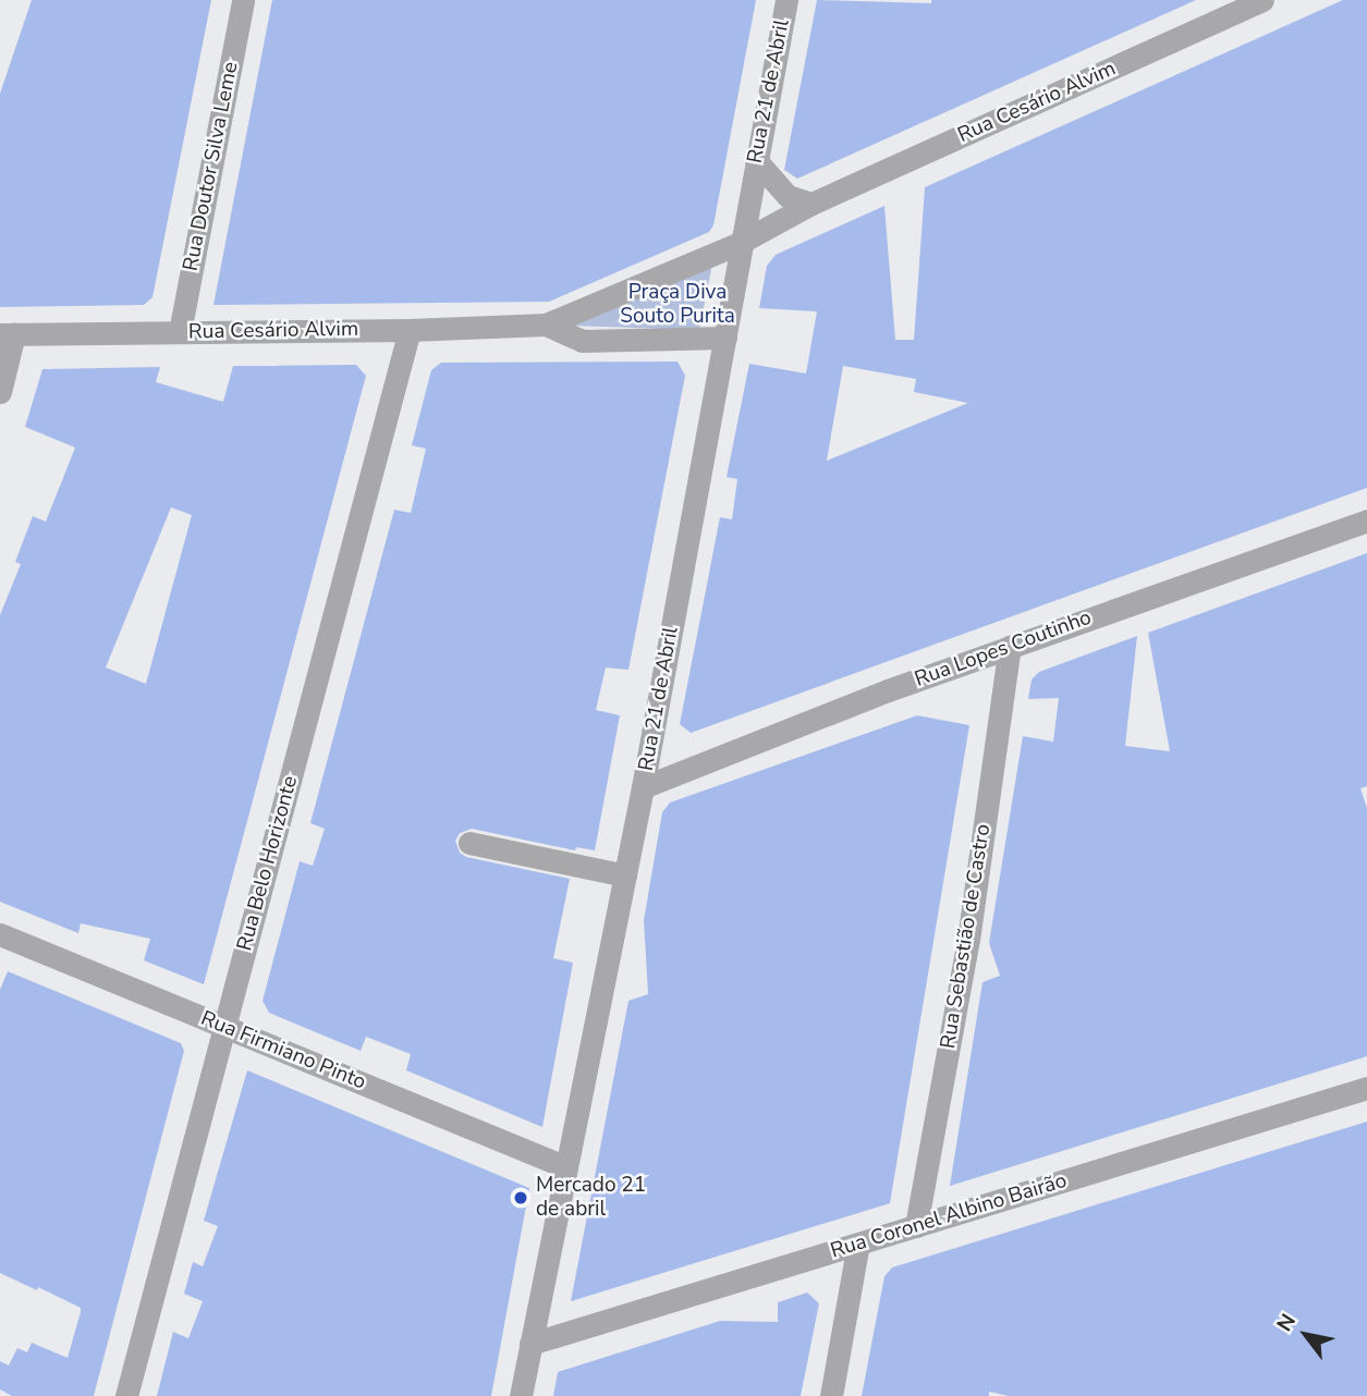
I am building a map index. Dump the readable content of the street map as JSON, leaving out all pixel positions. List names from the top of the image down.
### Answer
{
  "streets": {
    "street": [
      "Rua 21 de Abril",
      "Rua Cesário Alvim",
      "Rua Doutor Silva Leme",
      "Rua Lopes Coutinho",
      "Rua Belo Horizonte",
      "Rua Sebastião de Castro",
      "Rua Firmiano Pinto",
      "Rua Coronel Albino Bairão"
    ]
  },
  "crossings": [
    ["Rua 21 de Abril", "Rua Cesário Alvim"],
    ["Rua 21 de Abril", "Rua Lopes Coutinho"],
    ["Rua 21 de Abril", "Rua Firmiano Pinto"],
    ["Rua 21 de Abril", "Rua Coronel Albino Bairão"],
    ["Rua Cesário Alvim", "Rua Doutor Silva Leme"],
    ["Rua Cesário Alvim", "Rua Belo Horizonte"],
    ["Rua Lopes Coutinho", "Rua Sebastião de Castro"],
    ["Rua Belo Horizonte", "Rua Firmiano Pinto"],
    ["Rua Sebastião de Castro", "Rua Coronel Albino Bairão"]
  ],
  "parks": ["Praça Diva Souto Purita"],
  "places": ["Mercado 21 de abril"],
  "north": "top left"
}
